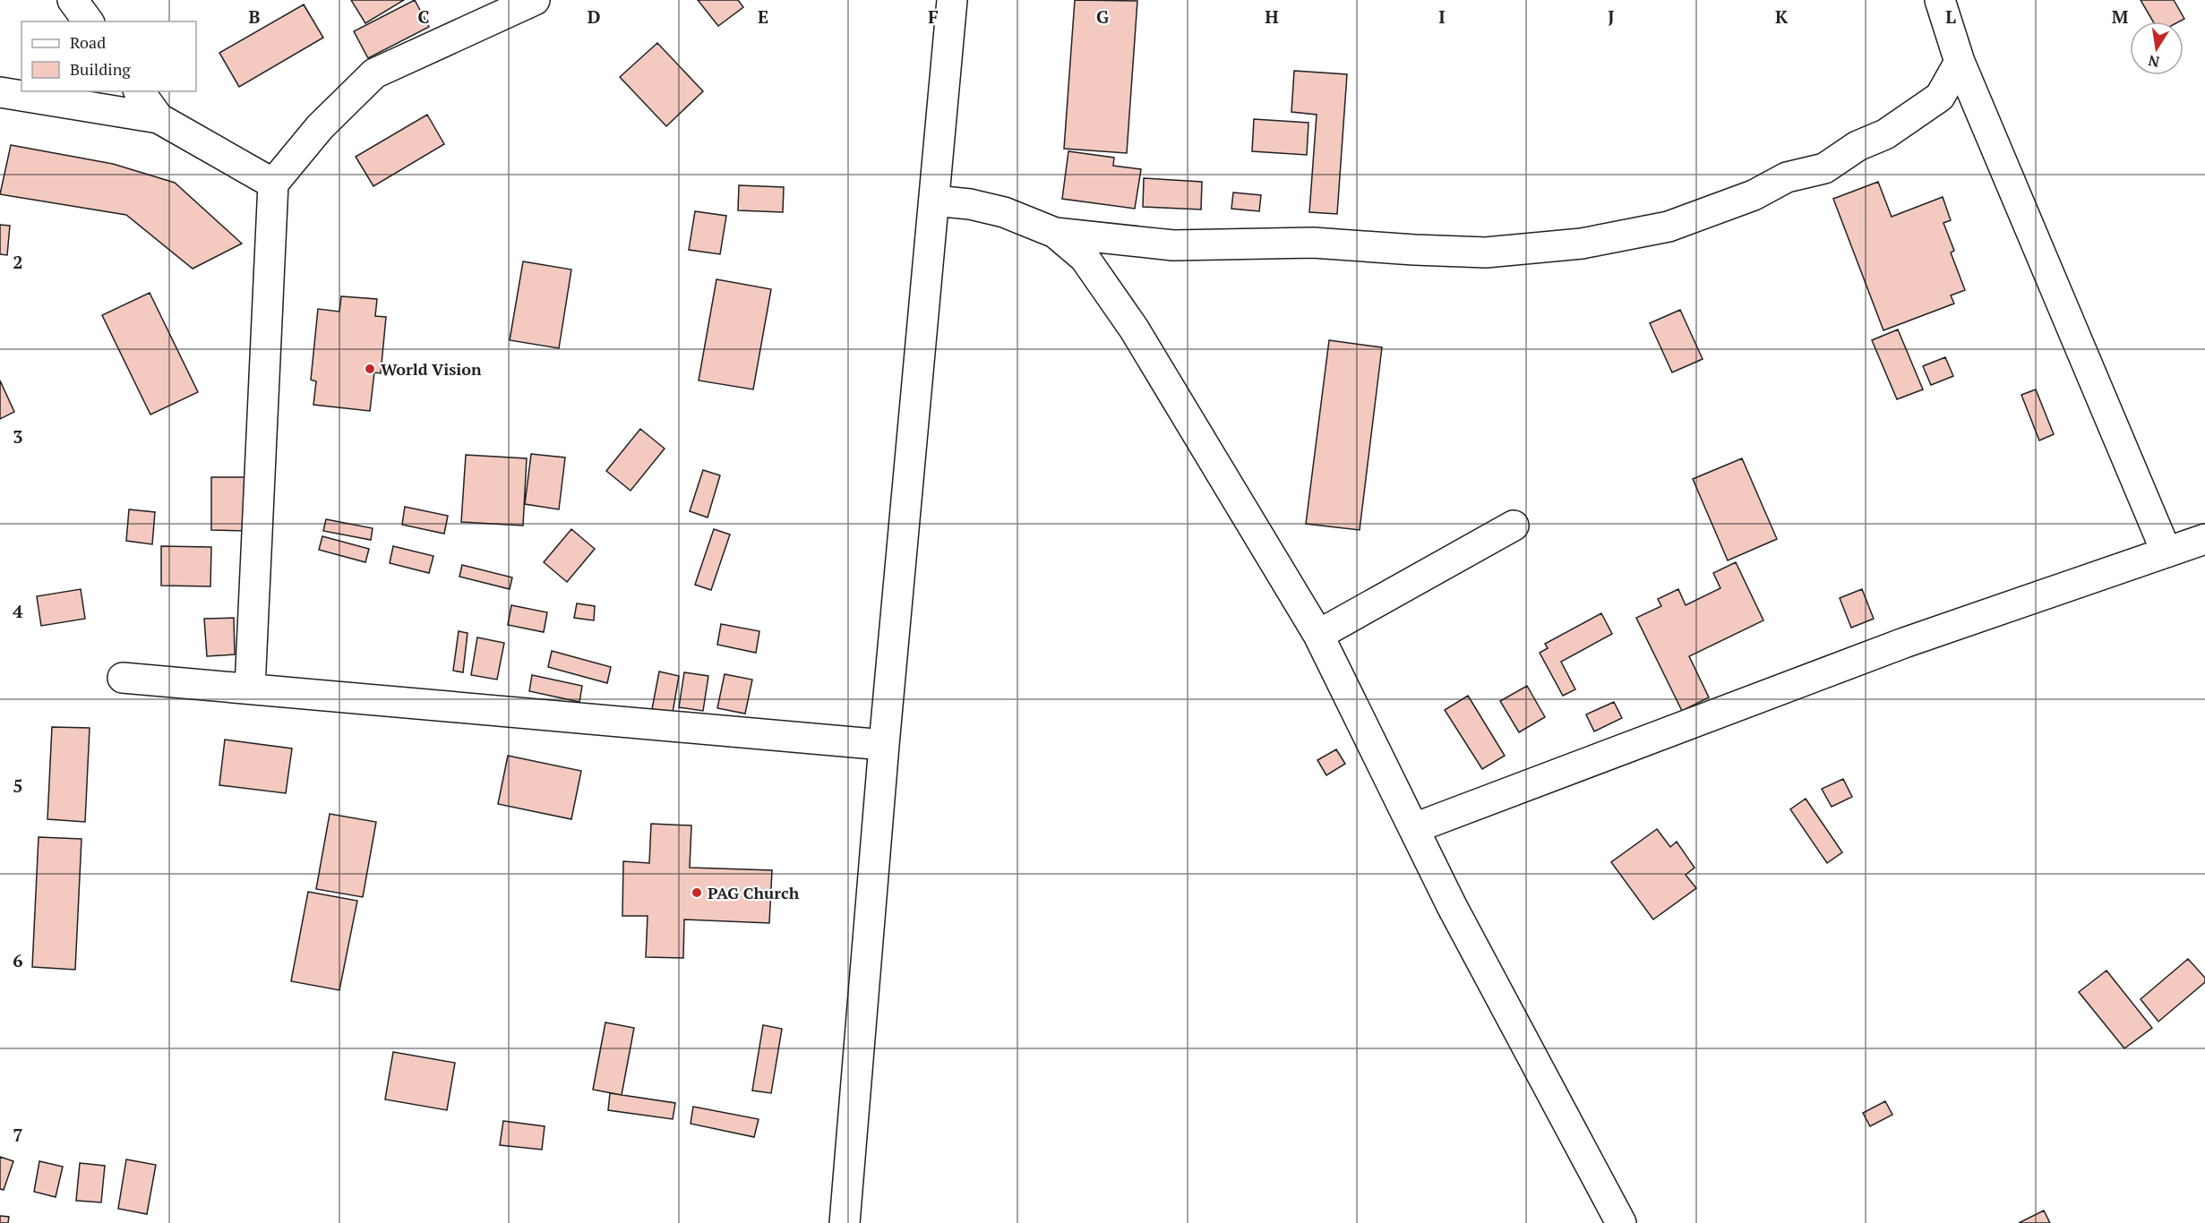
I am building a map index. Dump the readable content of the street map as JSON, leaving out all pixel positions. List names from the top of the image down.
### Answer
{
  "places": ["World Vision", "PAG Church"],
  "legend": ["Road", "Building"],
  "north": "bottom",
  "grid": {
    "columns": [
      "B",
      "C",
      "D",
      "E",
      "F",
      "G",
      "H",
      "I",
      "J",
      "K",
      "L",
      "M"
    ],
    "rows": [
      "2",
      "3",
      "4",
      "5",
      "6",
      "7"
    ]
  }
}
